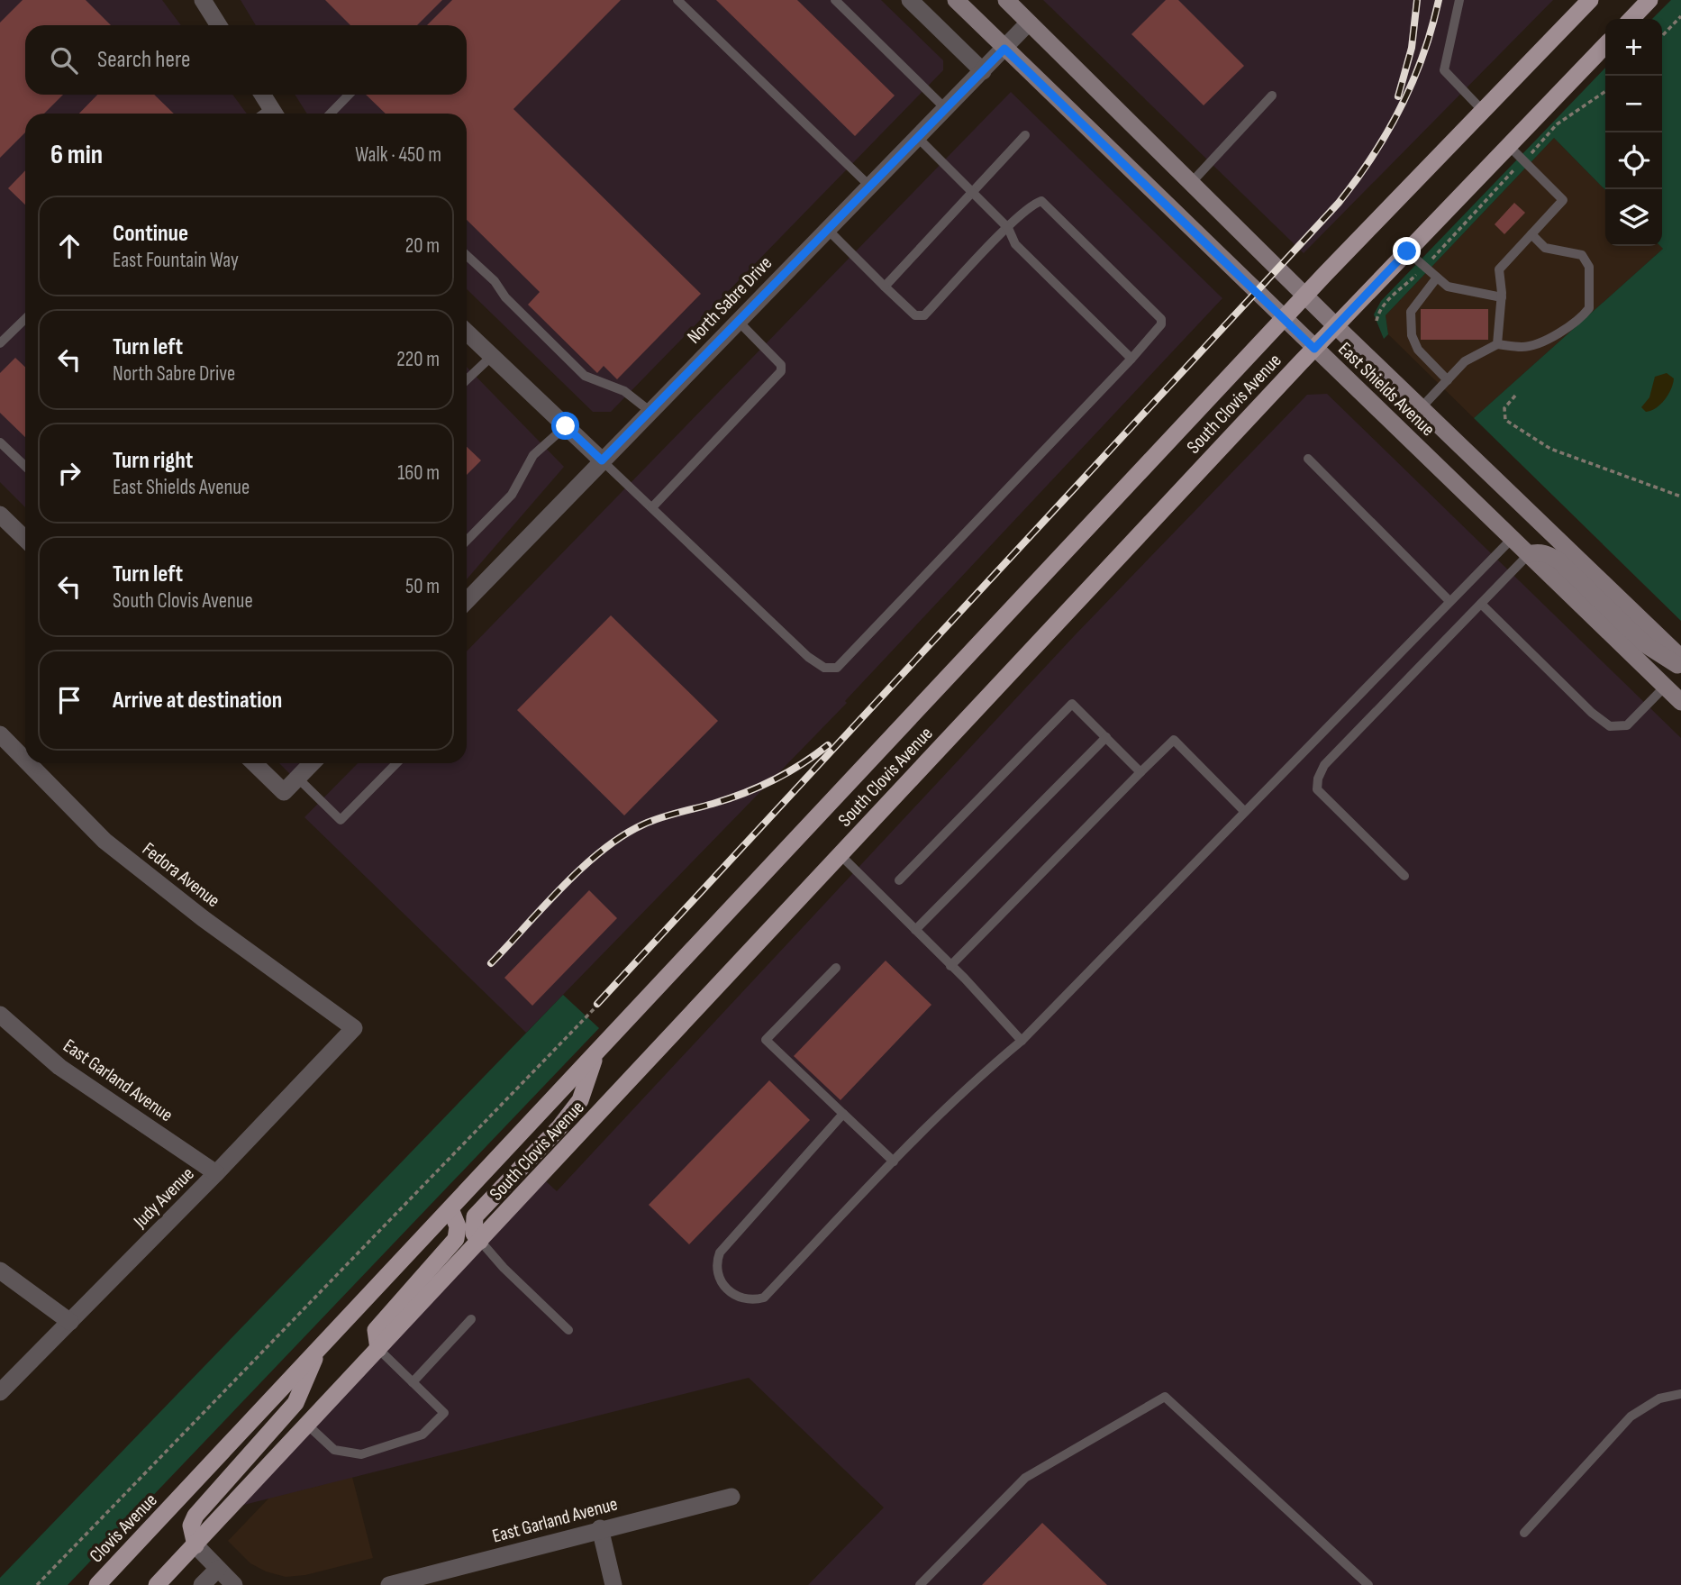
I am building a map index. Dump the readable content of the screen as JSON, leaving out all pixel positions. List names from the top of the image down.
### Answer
{
  "streets": {
    "main road": ["East Shields Avenue", "South Clovis Avenue", "Clovis Avenue"],
    "street": [
      "North Sabre Drive",
      "Fedora Avenue",
      "East Garland Avenue",
      "Judy Avenue"
    ]
  },
  "crossings": [
    ["North Sabre Drive", "East Shields Avenue"],
    ["East Shields Avenue", "South Clovis Avenue"],
    ["South Clovis Avenue", "Clovis Avenue"],
    ["Fedora Avenue", "Judy Avenue"],
    ["East Garland Avenue", "Judy Avenue"]
  ],
  "page": {
    "map_buttons": ["+", "−"],
    "search": "Search here",
    "heading": ["6 min", "Walk · 450 m"],
    "list": [
      ["Continue", "East Fountain Way", "20 m"],
      ["Turn left", "North Sabre Drive", "220 m"],
      ["Turn right", "East Shields Avenue", "160 m"],
      ["Turn left", "South Clovis Avenue", "50 m"],
      "Arrive at destination"
    ]
  }
}
